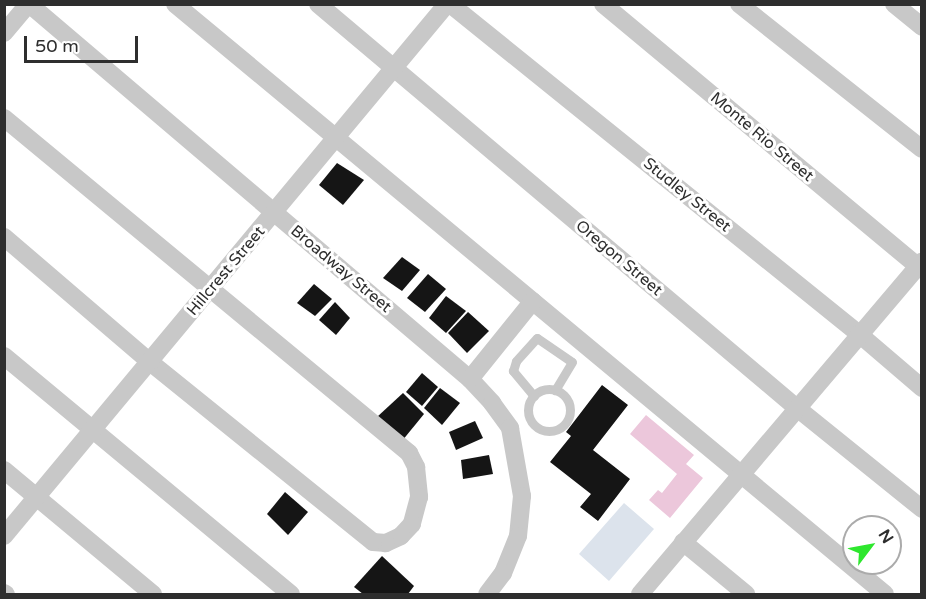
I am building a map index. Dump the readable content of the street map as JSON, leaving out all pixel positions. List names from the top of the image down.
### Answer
{
  "streets": {
    "street": [
      "Monte Rio Street",
      "Studley Street",
      "Oregon Street",
      "Broadway Street",
      "Hillcrest Street"
    ]
  },
  "crossings": [
    ["Studley Street", "Hillcrest Street"],
    ["Oregon Street", "Hillcrest Street"],
    ["Broadway Street", "Hillcrest Street"]
  ],
  "scale_bar": "50 m",
  "north": "top right"
}
